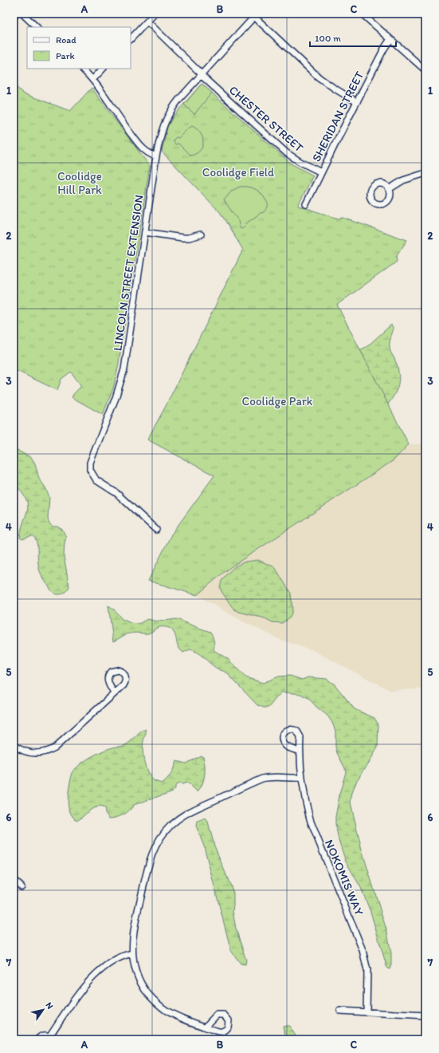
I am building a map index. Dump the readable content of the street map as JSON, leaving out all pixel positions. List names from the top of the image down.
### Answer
{
  "streets": {
    "street": [
      "SHERIDAN STREET",
      "CHESTER STREET",
      "LINCOLN STREET EXTENSION",
      "NOKOMIS WAY"
    ]
  },
  "crossings": [
    ["SHERIDAN STREET", "CHESTER STREET"],
    ["CHESTER STREET", "LINCOLN STREET EXTENSION"]
  ],
  "parks": ["Coolidge Field", "Coolidge Hill Park", "Coolidge Park"],
  "legend": ["Road", "Park"],
  "scale_bar": "100 m",
  "north": "top right",
  "grid": {
    "columns": ["A", "B", "C"],
    "rows": [
      "1",
      "2",
      "3",
      "4",
      "5",
      "6",
      "7"
    ]
  }
}
